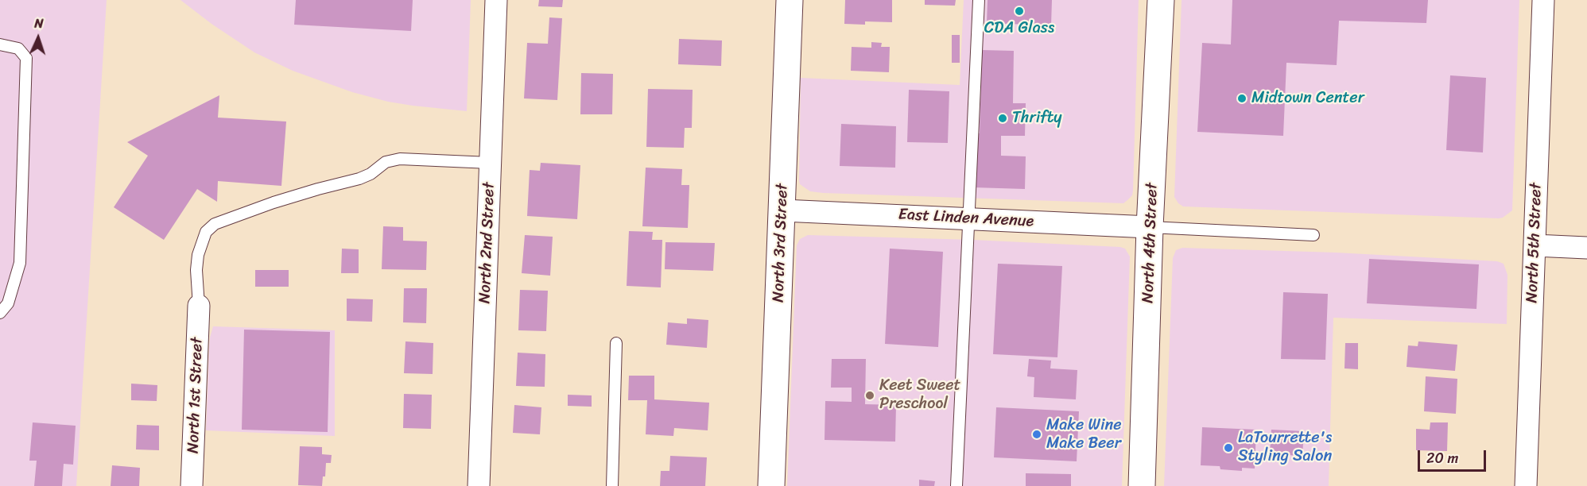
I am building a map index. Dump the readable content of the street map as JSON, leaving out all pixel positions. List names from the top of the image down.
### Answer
{
  "streets": {
    "main road": ["North 3rd Street", "North 4th Street"],
    "street": [
      "East Linden Avenue",
      "North 2nd Street",
      "North 5th Street",
      "North 1st Street"
    ]
  },
  "crossings": [
    ["East Linden Avenue", "North 3rd Street"],
    ["East Linden Avenue", "North 4th Street"]
  ],
  "places": [
    "CDA Glass",
    "Midtown Center",
    "Thrifty",
    "Keet Sweet Preschool",
    "Make Wine Make Beer",
    "LaTourrette's Styling Salon"
  ],
  "scale_bar": "20 m",
  "north": "top"
}
